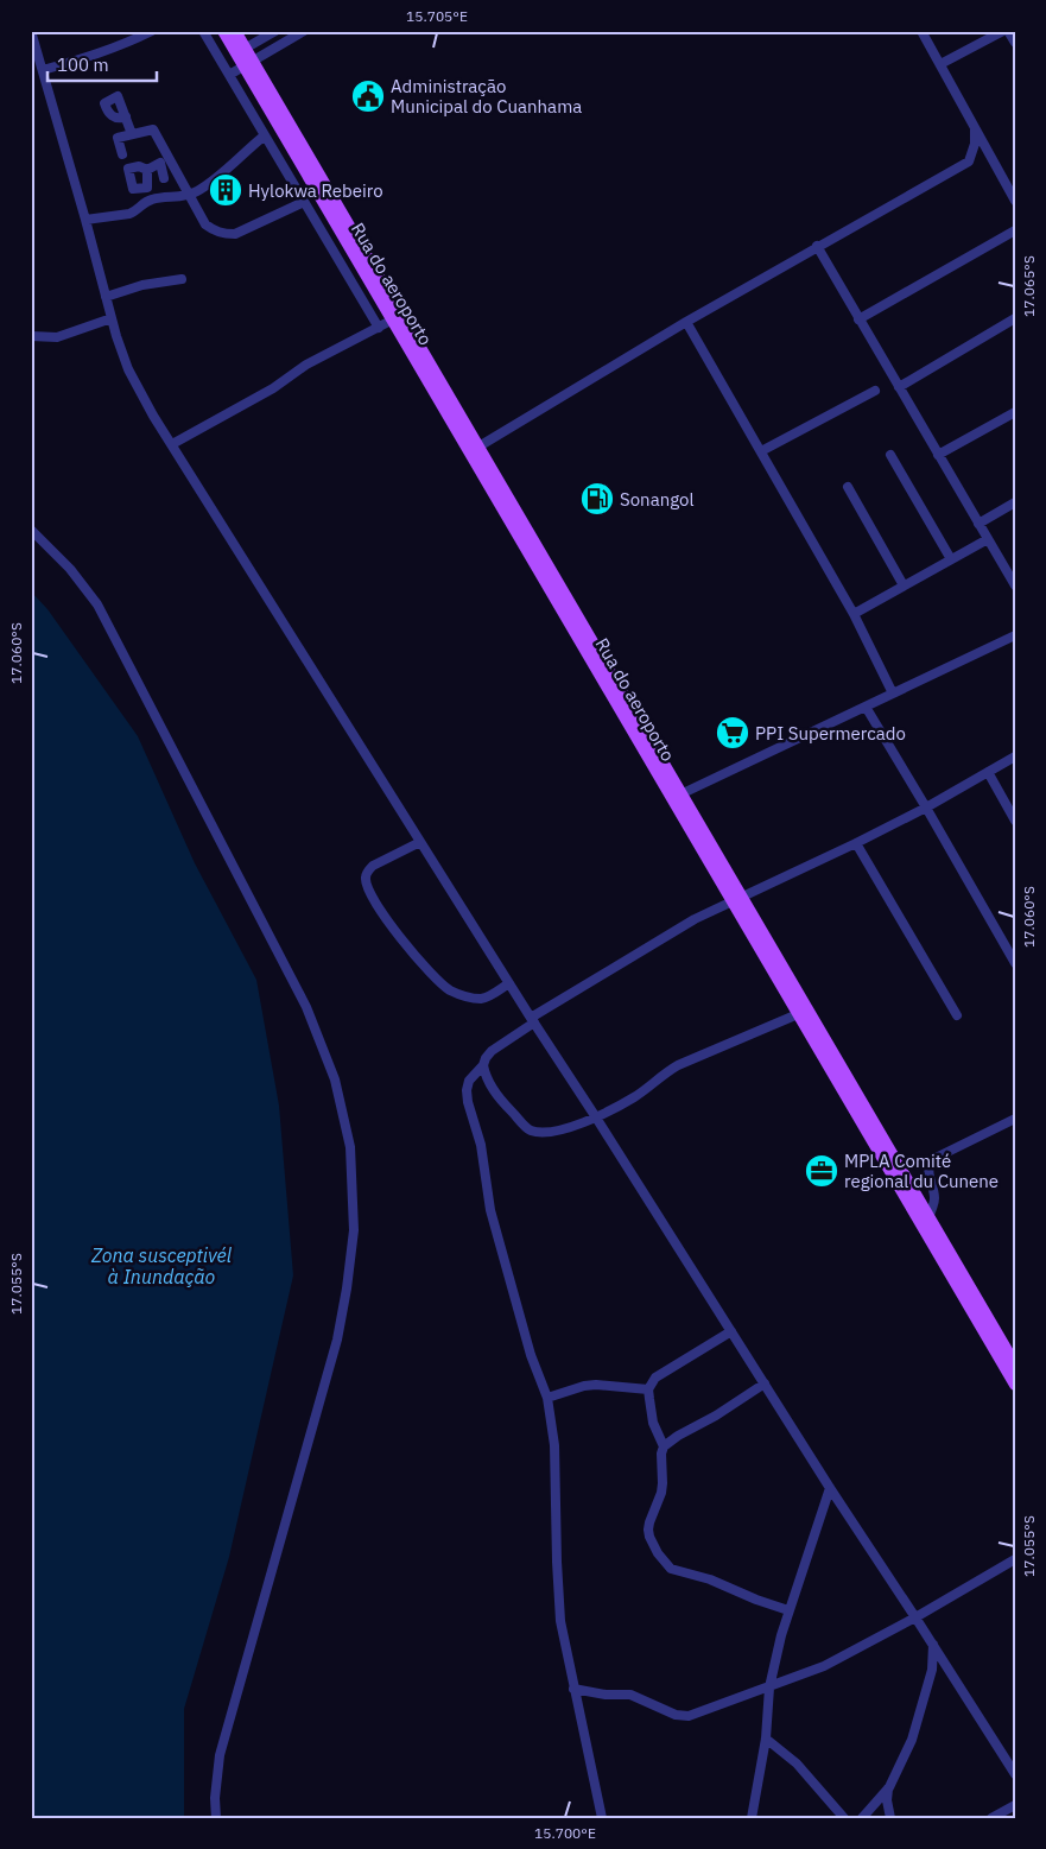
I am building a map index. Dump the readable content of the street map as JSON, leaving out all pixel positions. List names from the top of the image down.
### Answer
{
  "streets": {
    "main road": ["Rua do aeroporto"]
  },
  "water": ["Zona susceptivél à Inundação"],
  "places": {
    "public building": ["Administração Municipal do Cuanhama"],
    "building": ["Hylokwa Rebeiro"],
    "fuel station": ["Sonangol"],
    "supermarket": ["PPI Supermercado"],
    "office": ["MPLA Comité regional du Cunene"]
  },
  "scale_bar": "100 m",
  "coordinates": [
    "15.705°E",
    "17.065°S",
    "17.060°S",
    "17.055°S",
    "15.700°E"
  ]
}
